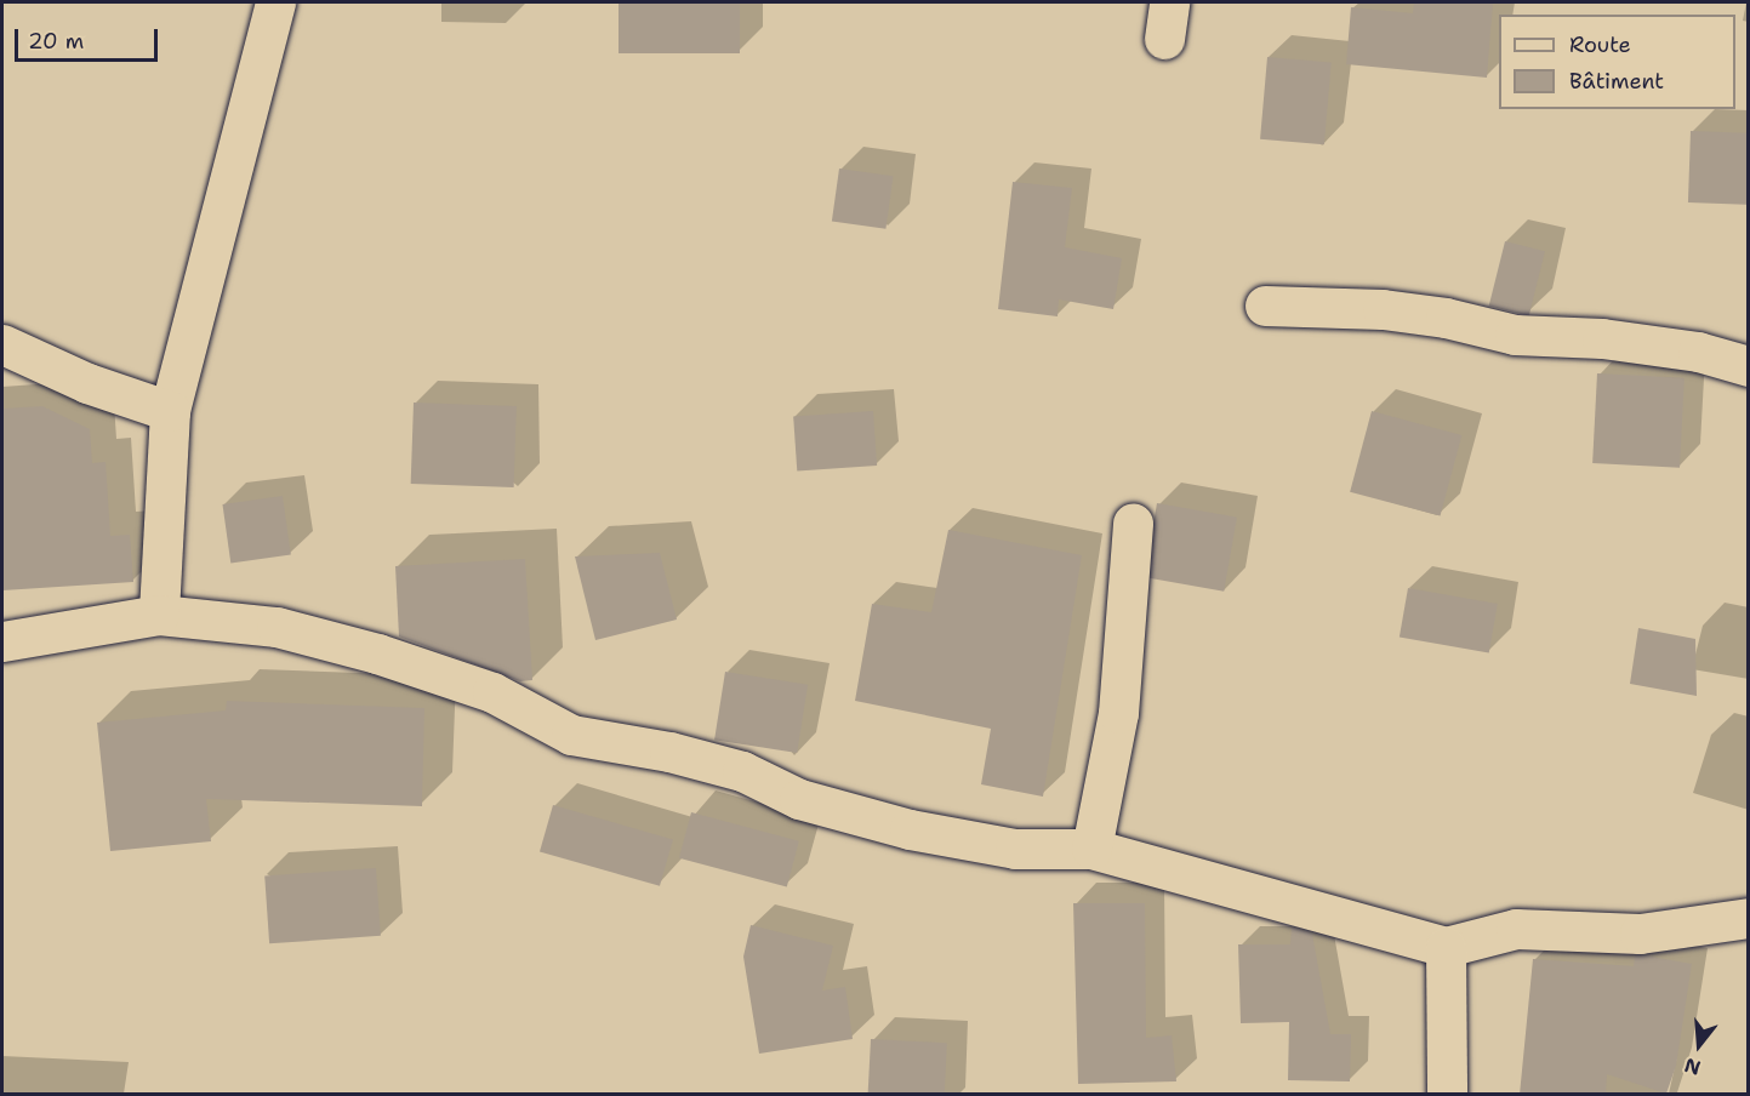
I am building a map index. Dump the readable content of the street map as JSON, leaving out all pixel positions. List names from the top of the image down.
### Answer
{
  "legend": ["Route", "Bâtiment"],
  "scale_bar": "20 m",
  "north": "bottom"
}
